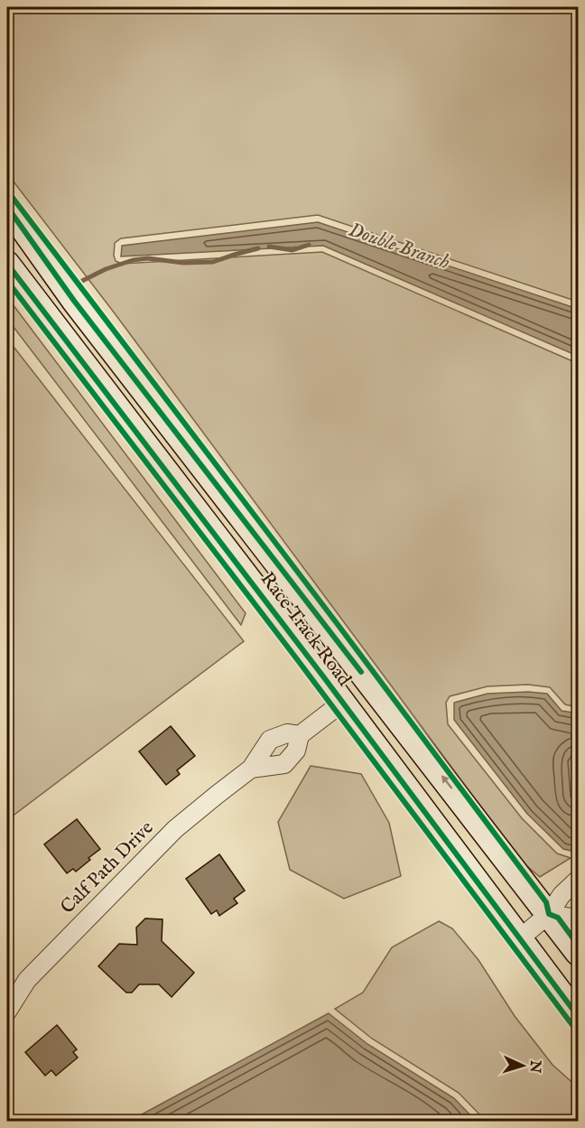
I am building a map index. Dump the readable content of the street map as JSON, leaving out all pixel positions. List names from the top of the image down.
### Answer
{
  "streets": {
    "main road": ["Race Track Road"],
    "street": ["Calf Path Drive"]
  },
  "crossings": [
    ["Race Track Road", "Calf Path Drive"]
  ],
  "water": ["Double Branch"],
  "north": "right"
}
